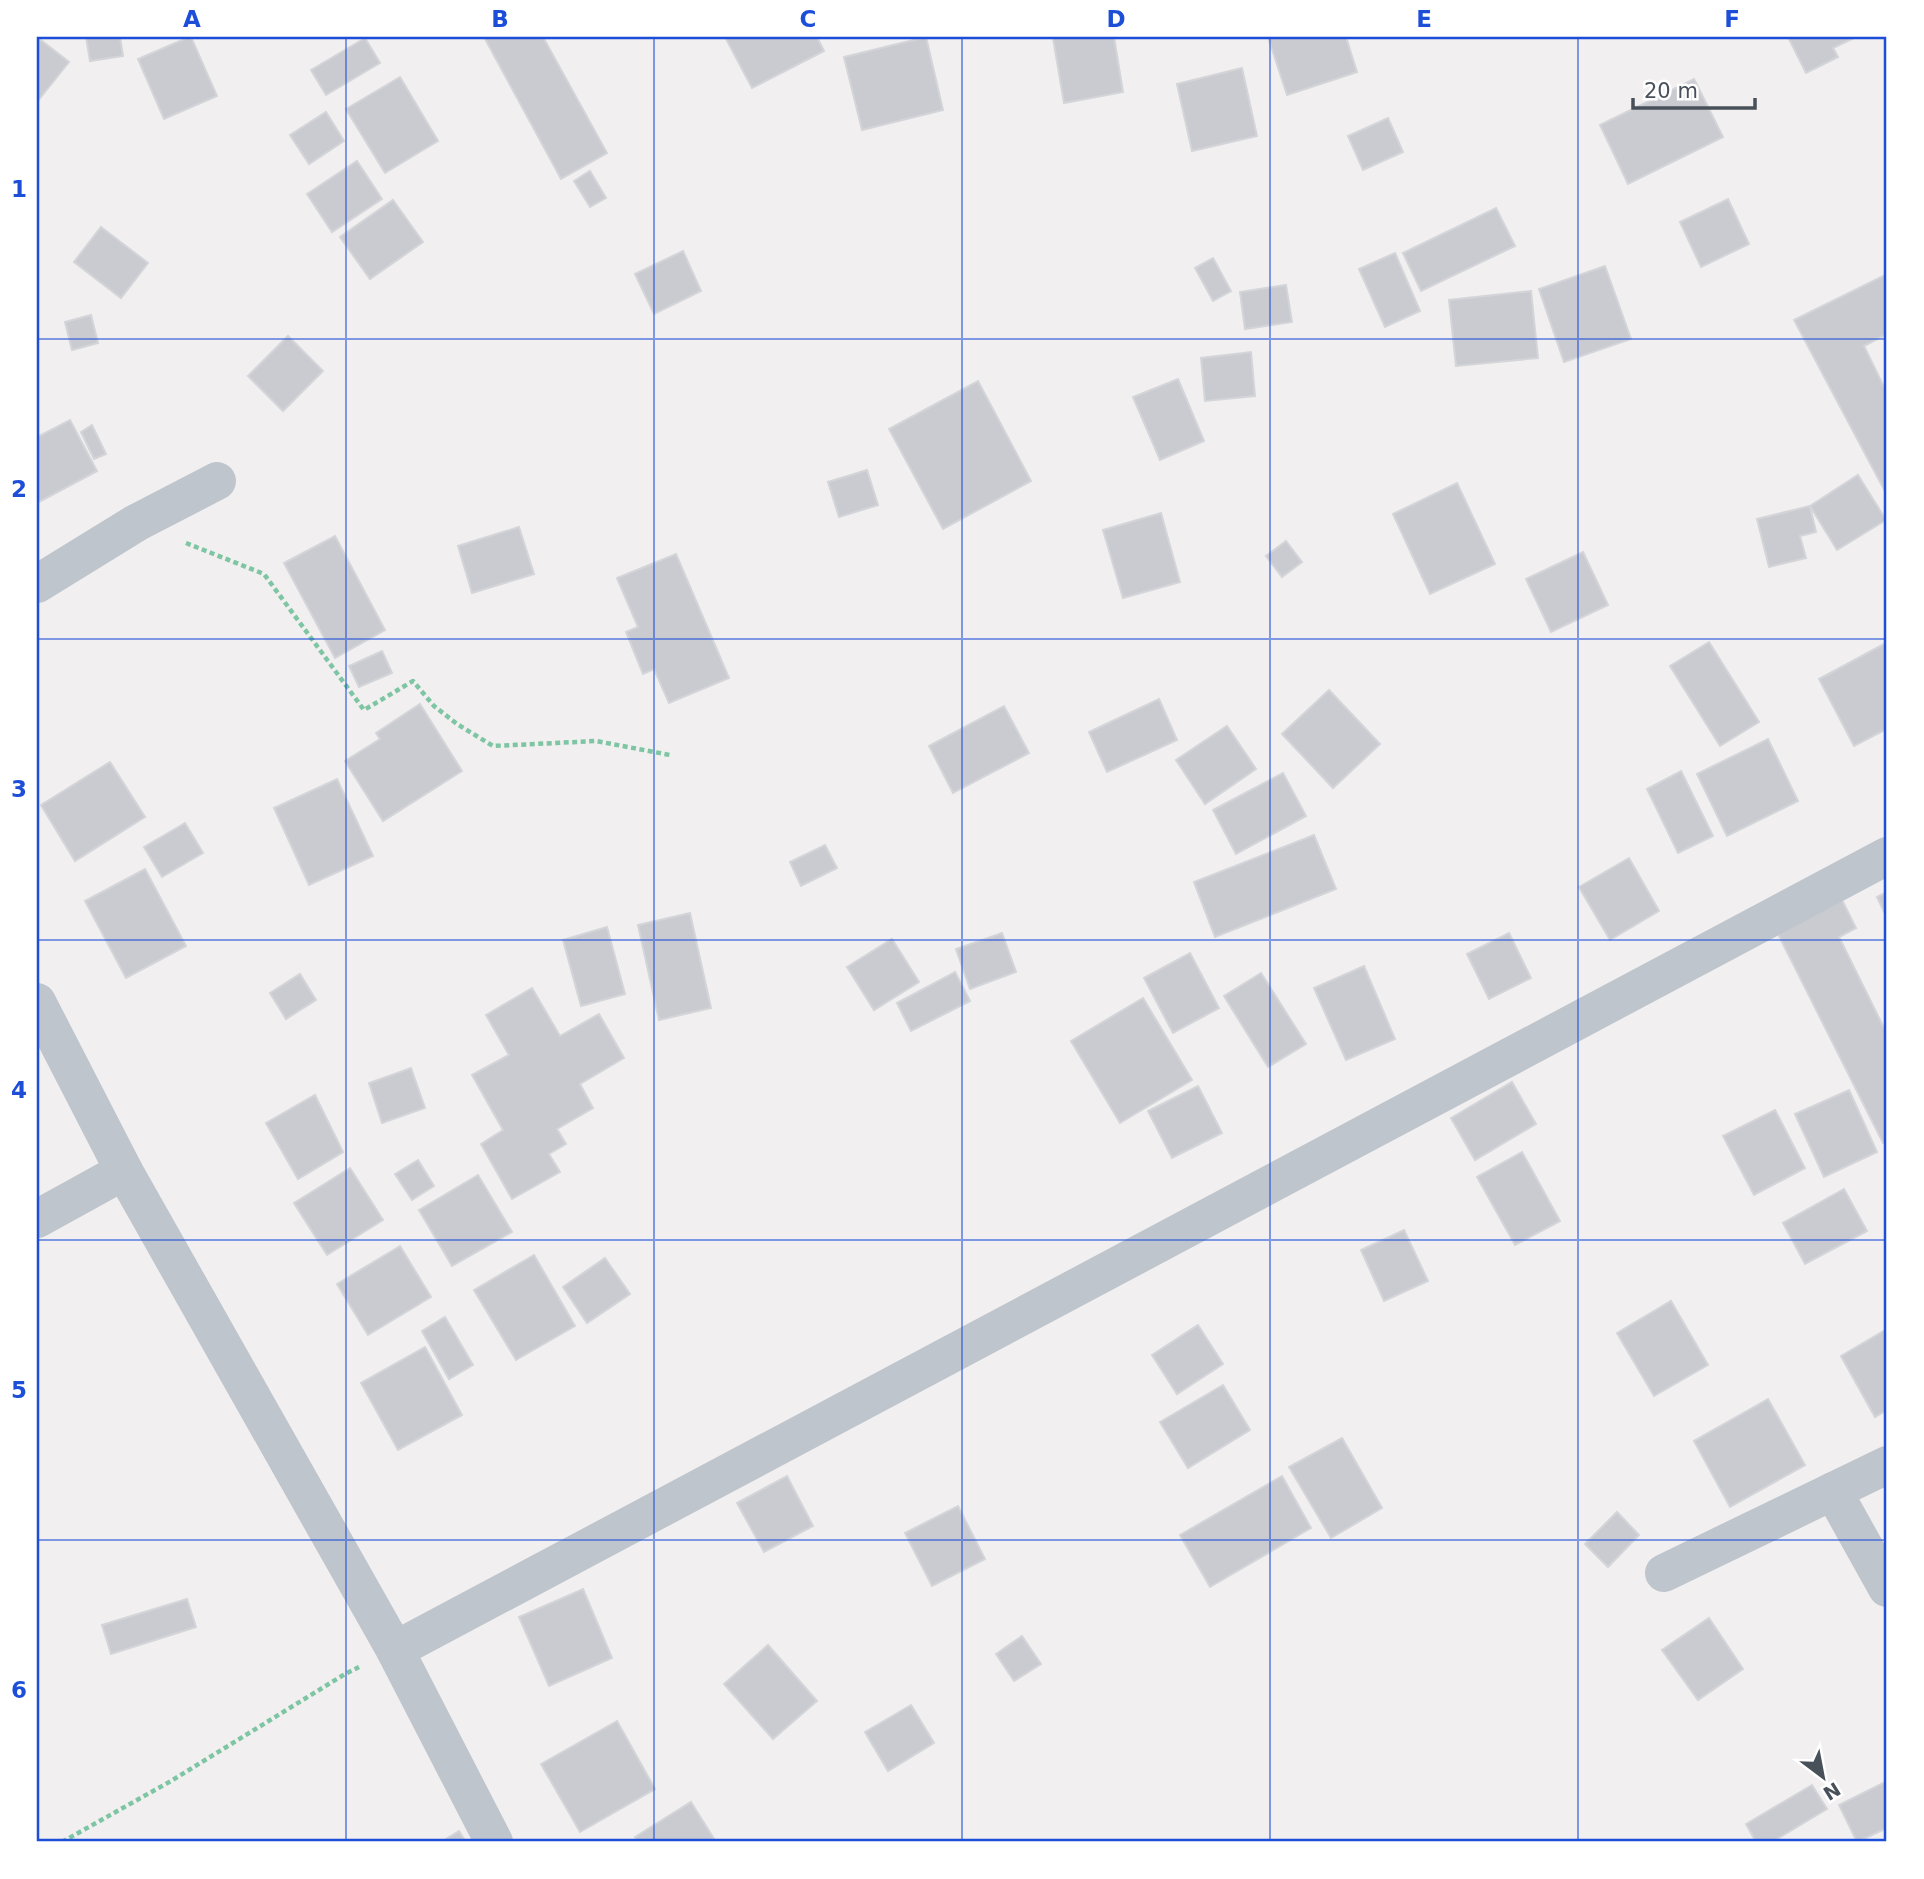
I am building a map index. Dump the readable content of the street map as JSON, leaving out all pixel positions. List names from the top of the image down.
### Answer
{
  "scale_bar": "20 m",
  "north": "bottom right",
  "grid": {
    "columns": [
      "A",
      "B",
      "C",
      "D",
      "E",
      "F"
    ],
    "rows": [
      "1",
      "2",
      "3",
      "4",
      "5",
      "6"
    ]
  }
}
